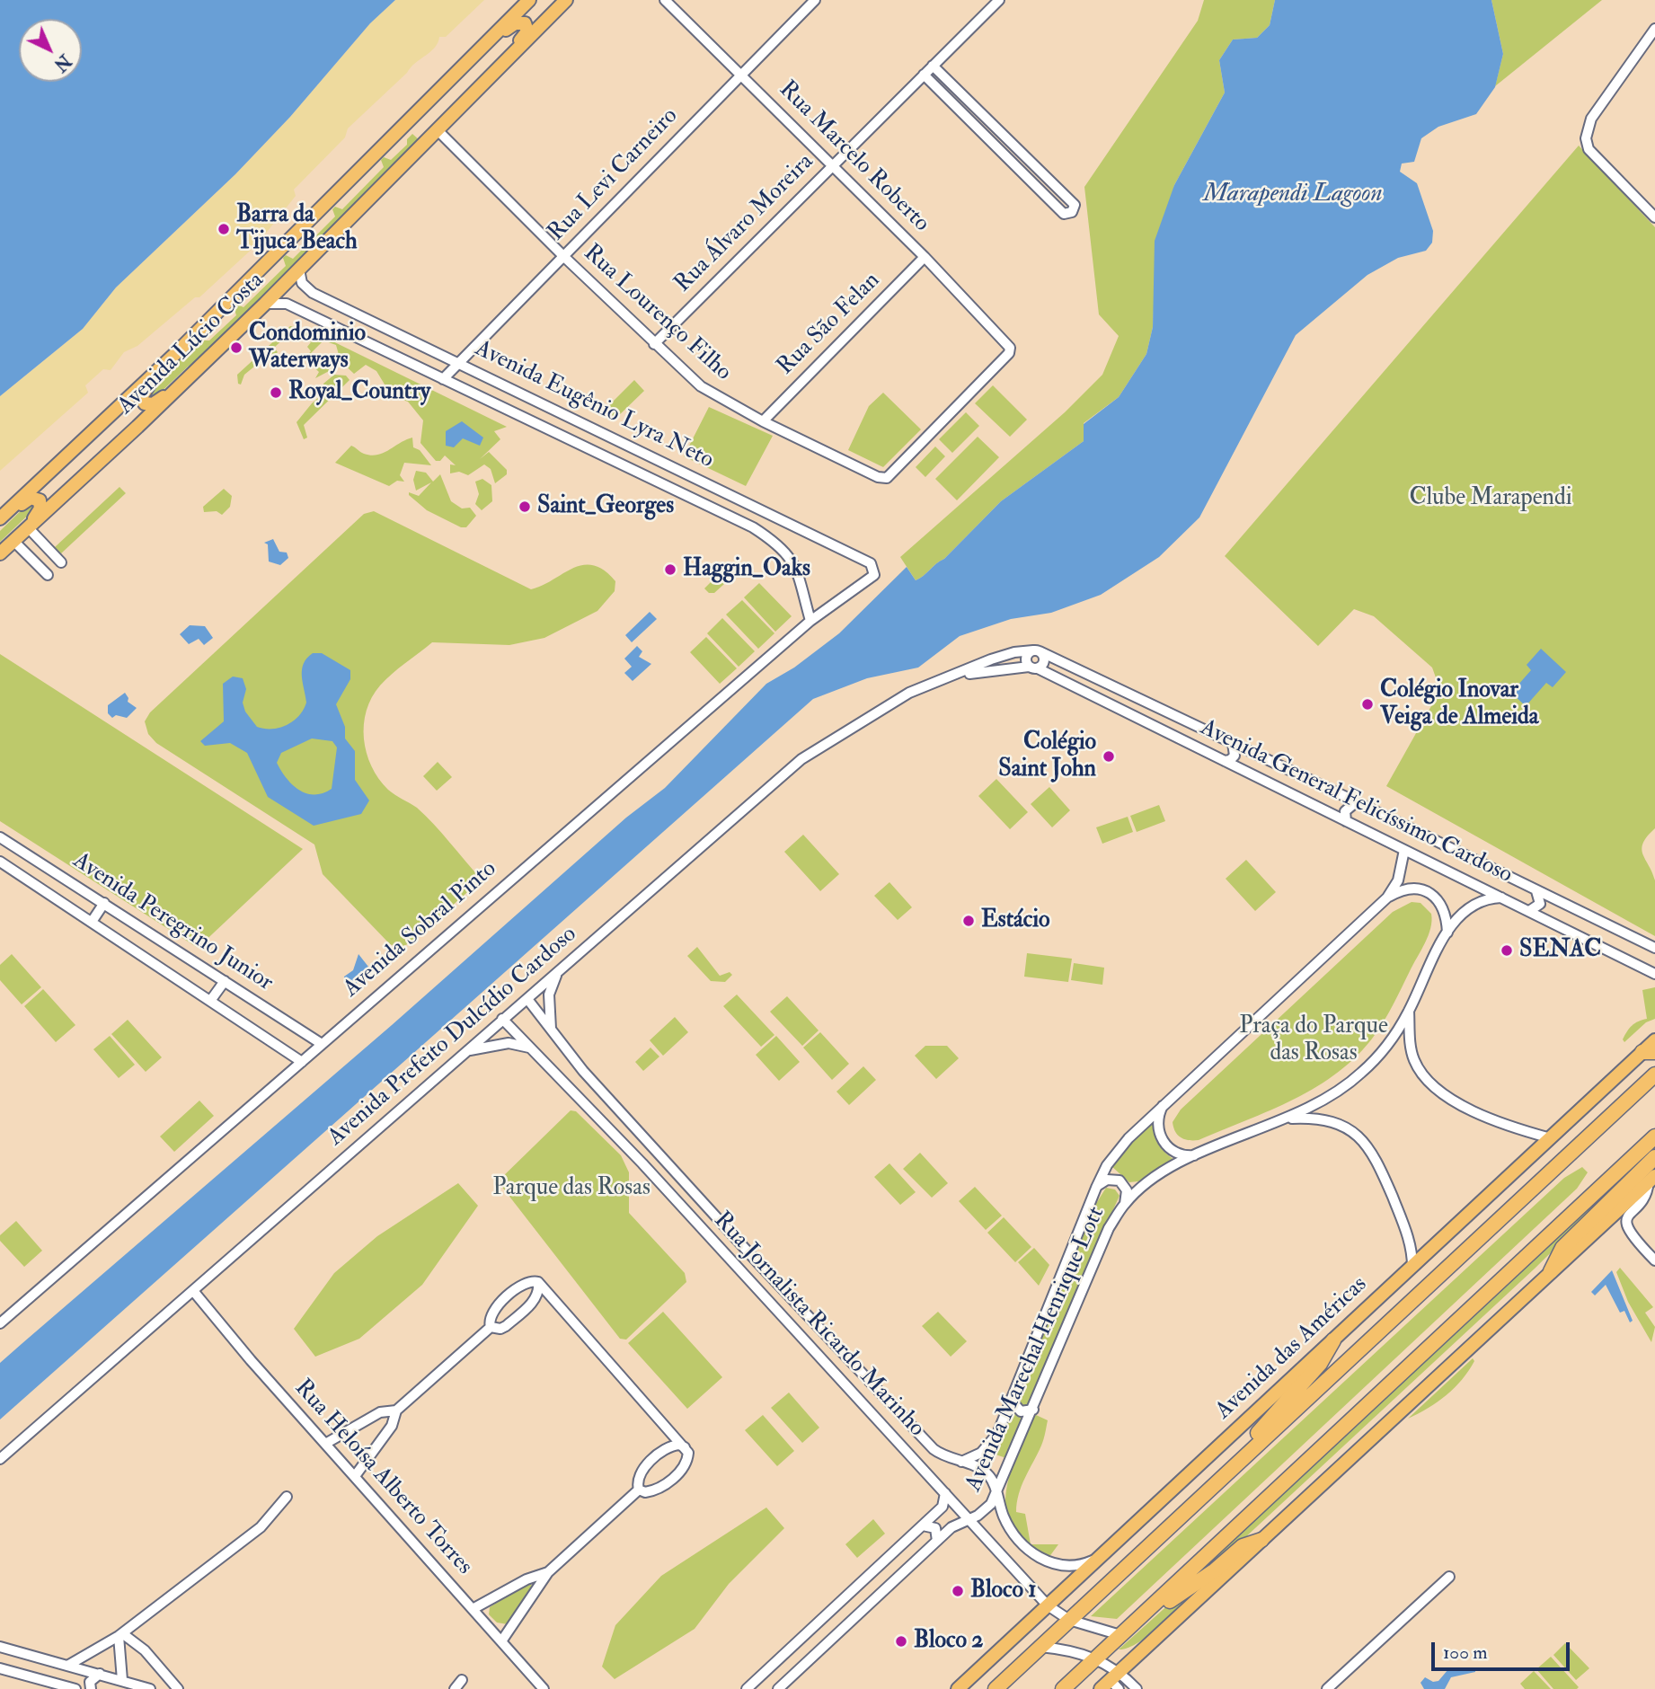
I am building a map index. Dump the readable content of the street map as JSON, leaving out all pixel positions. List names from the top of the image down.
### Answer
{
  "streets": {
    "highway": ["Avenida das Américas"],
    "main road": ["Avenida Lúcio Costa"],
    "street": [
      "Rua Marcelo Roberto",
      "Rua Levi Carneiro",
      "Rua Álvaro Moreira",
      "Rua Lourenço Filho",
      "Rua São Felan",
      "Avenida Eugênio Lyra Neto",
      "Avenida General Felicíssimo Cardoso",
      "Avenida Peregrino Junior",
      "Avenida Sobral Pinto",
      "Avenida Prefeito Dulcídio Cardoso",
      "Rua Jornalista Ricardo Marinho",
      "Avenida Marechal Henrique Lott",
      "Rua Heloísa Alberto Torres"
    ]
  },
  "crossings": [
    ["Rua Marcelo Roberto", "Rua Levi Carneiro"],
    ["Rua Marcelo Roberto", "Rua Álvaro Moreira"],
    ["Rua Marcelo Roberto", "Rua Lourenço Filho"],
    ["Rua Marcelo Roberto", "Rua São Felan"],
    ["Rua Levi Carneiro", "Rua Lourenço Filho"],
    ["Rua Levi Carneiro", "Avenida Eugênio Lyra Neto"],
    ["Rua Álvaro Moreira", "Rua Lourenço Filho"],
    ["Rua Lourenço Filho", "Rua São Felan"],
    ["Rua Lourenço Filho", "Avenida Lúcio Costa"],
    ["Avenida Lúcio Costa", "Avenida Eugênio Lyra Neto"],
    ["Avenida Eugênio Lyra Neto", "Avenida Sobral Pinto"],
    ["Avenida General Felicíssimo Cardoso", "Avenida Marechal Henrique Lott"],
    ["Avenida Peregrino Junior", "Avenida Sobral Pinto"],
    ["Avenida Prefeito Dulcídio Cardoso", "Rua Jornalista Ricardo Marinho"],
    ["Avenida Prefeito Dulcídio Cardoso", "Rua Heloísa Alberto Torres"],
    ["Rua Jornalista Ricardo Marinho", "Avenida das Américas"],
    ["Rua Jornalista Ricardo Marinho", "Avenida Marechal Henrique Lott"]
  ],
  "water": ["Marapendi Lagoon"],
  "parks": ["Clube Marapendi", "Praça do Parque das Rosas", "Parque das Rosas"],
  "places": [
    "Barra da Tijuca Beach",
    "Condominio Waterways",
    "Royal_Country",
    "Saint_Georges",
    "Haggin_Oaks",
    "Colégio Inovar Veiga de Almeida",
    "Colégio Saint John",
    "Estácio",
    "SENAC",
    "Bloco 1",
    "Bloco 2"
  ],
  "scale_bar": "100 m",
  "north": "bottom right"
}
